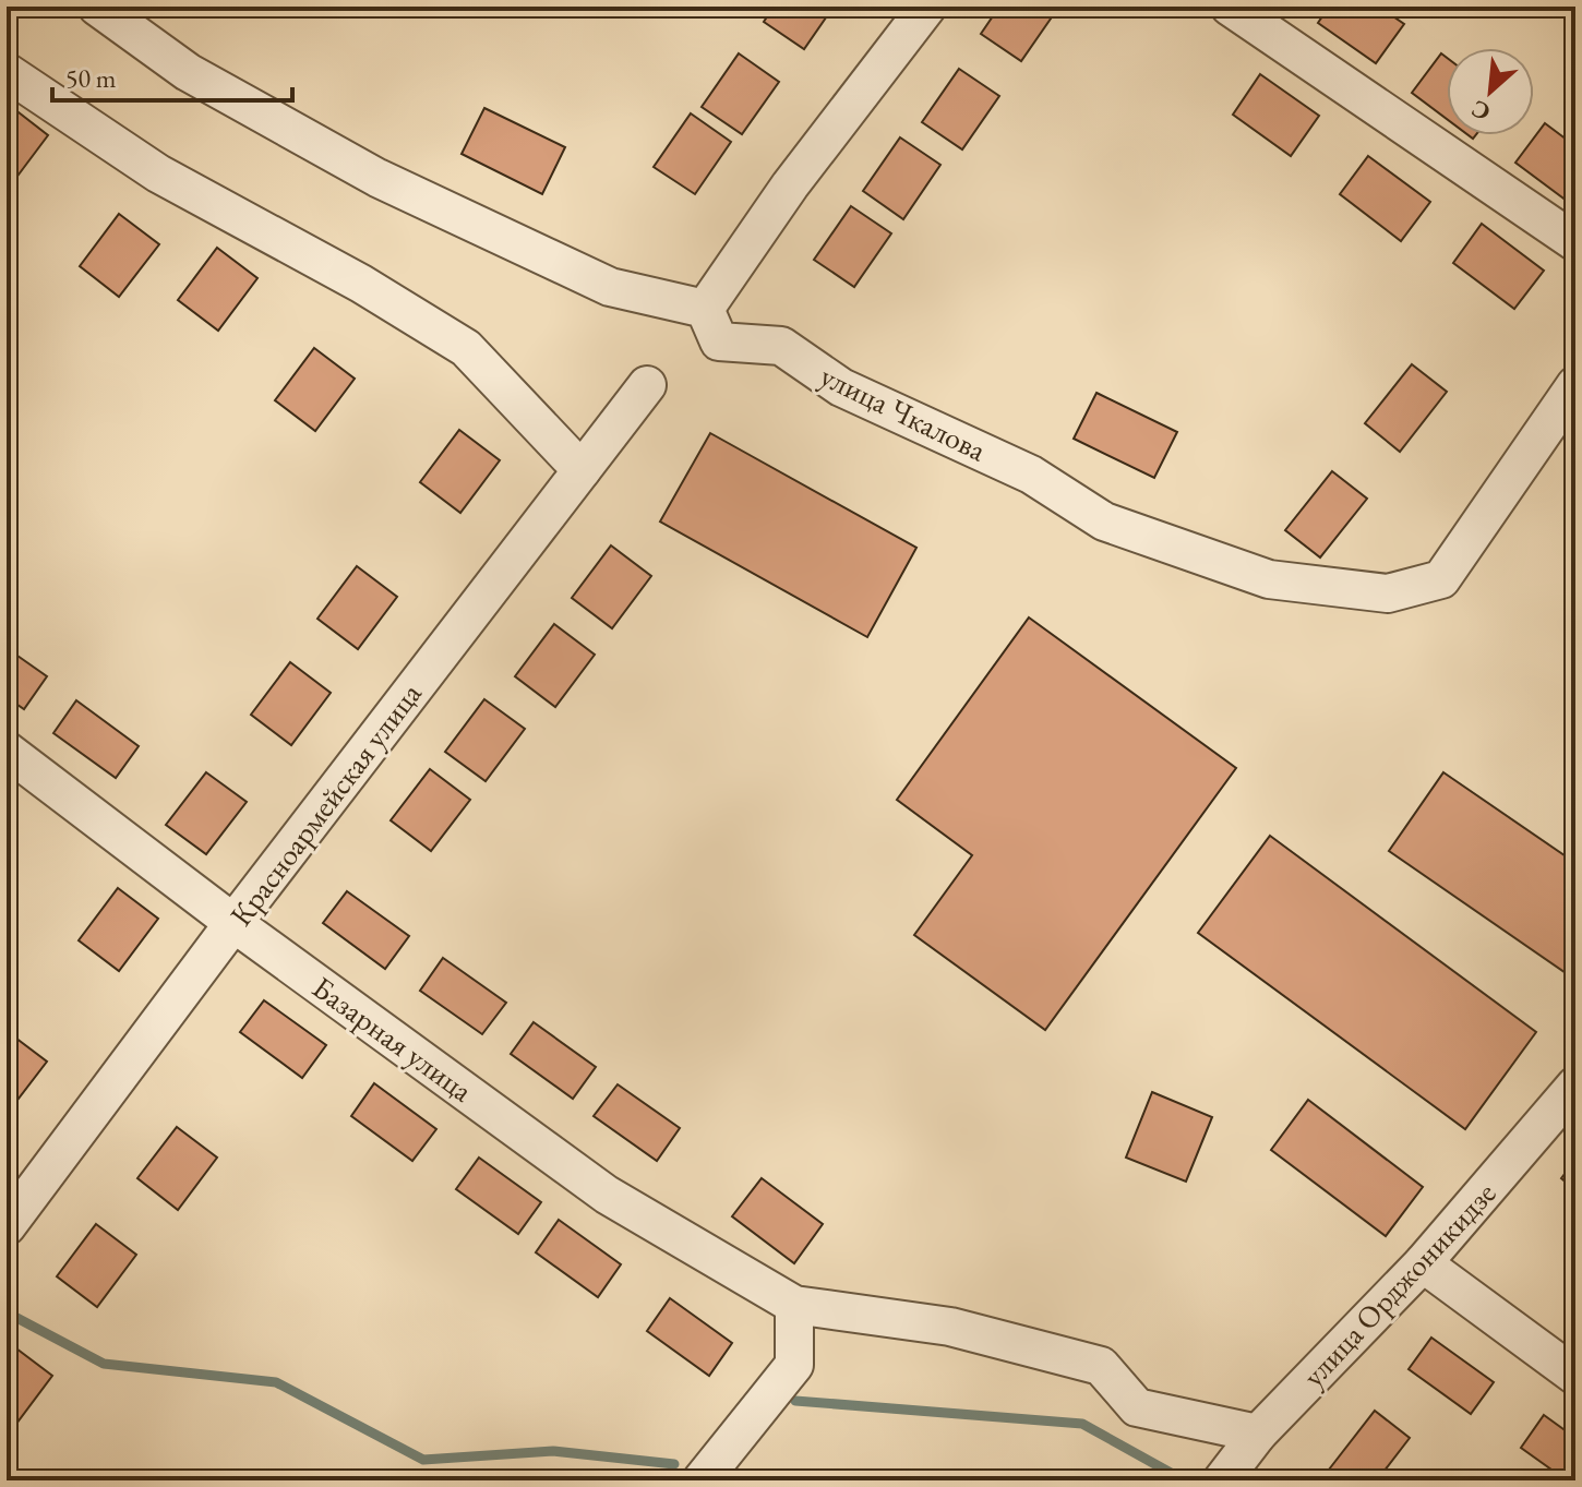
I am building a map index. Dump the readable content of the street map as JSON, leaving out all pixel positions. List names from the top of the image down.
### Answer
{
  "streets": {
    "street": [
      "улица Чкалова",
      "Красноармейская улица",
      "Базарная улица",
      "улица Орджоникидзе"
    ]
  },
  "crossings": [
    ["Красноармейская улица", "Базарная улица"]
  ],
  "scale_bar": "50 m",
  "north": "bottom left"
}
